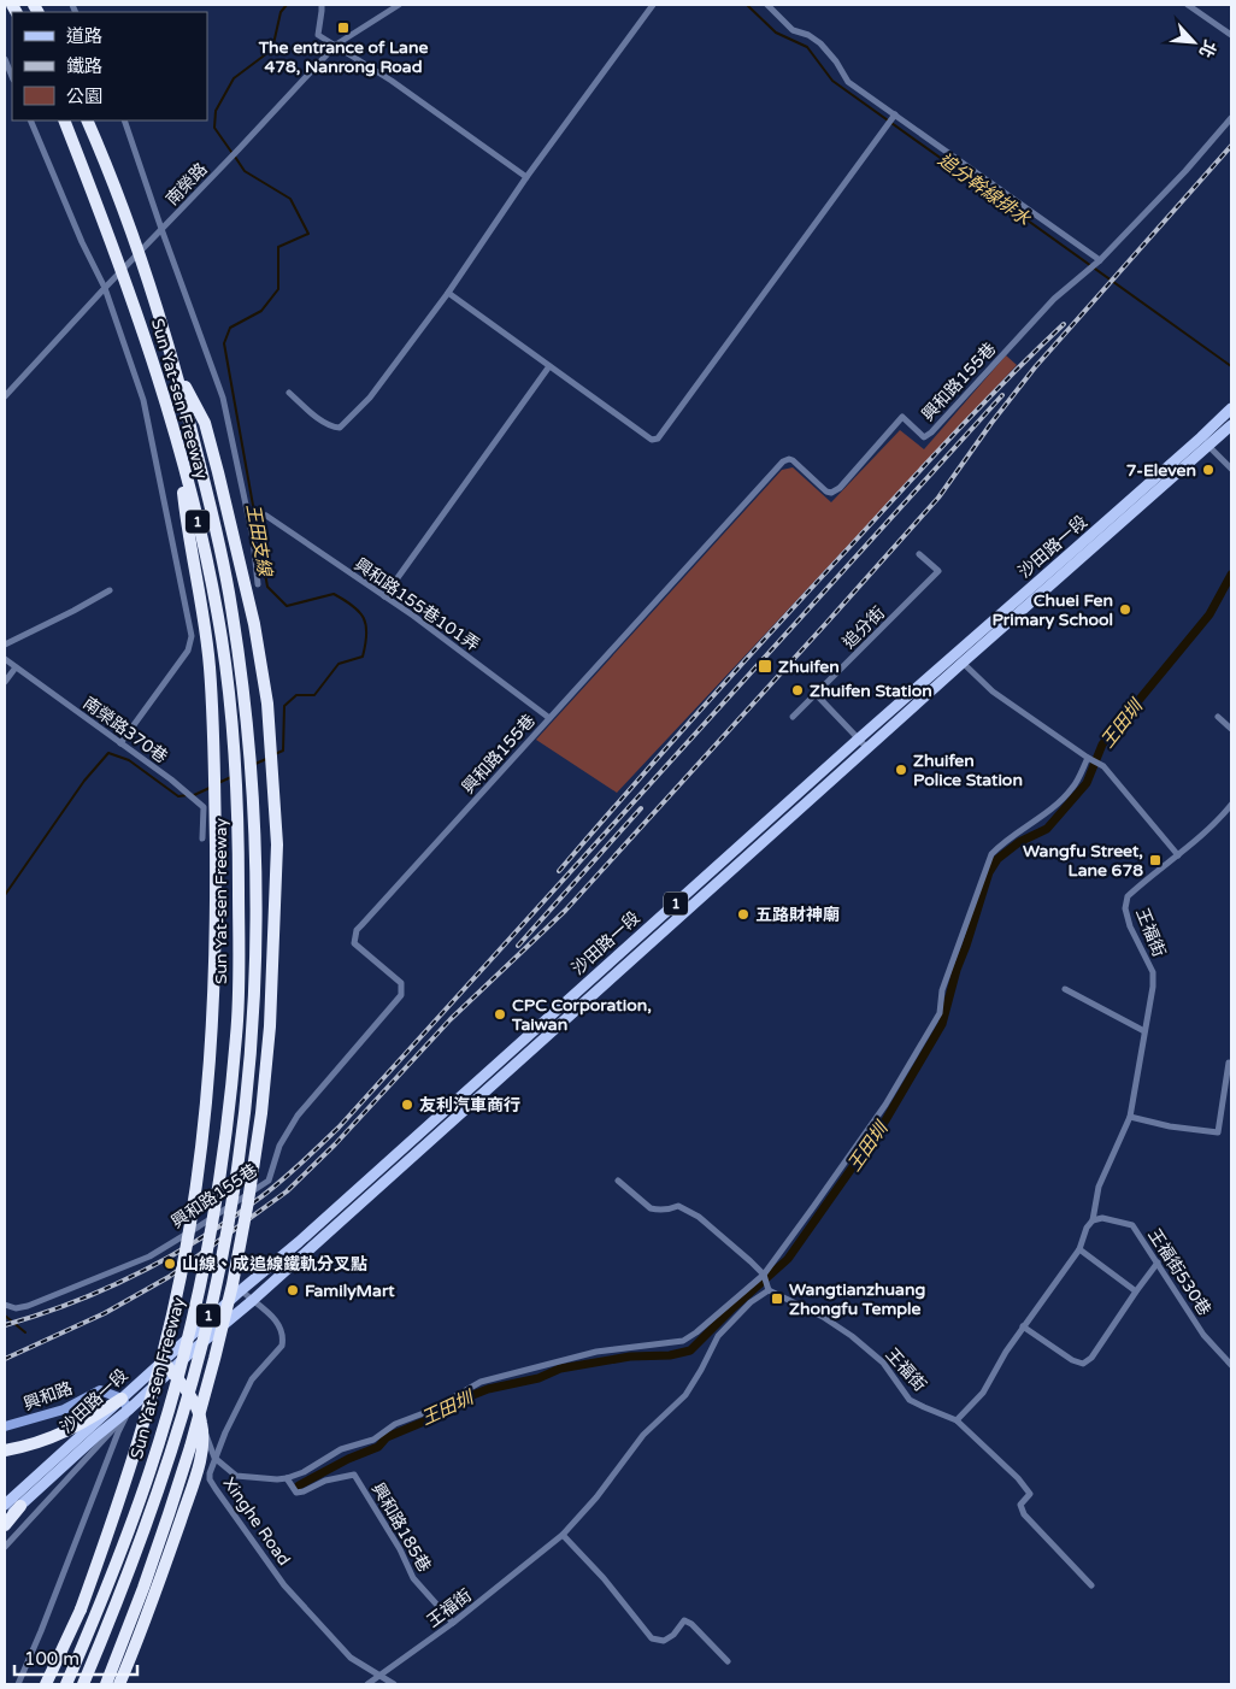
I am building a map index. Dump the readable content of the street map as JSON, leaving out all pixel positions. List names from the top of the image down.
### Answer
{
  "streets": {
    "highway": ["Sun Yat-sen Freeway", "1"],
    "main road": ["沙田路一段"],
    "street": [
      "南榮路",
      "興和路155巷",
      "興和路155巷101弄",
      "追分街",
      "南榮路370巷",
      "王福街",
      "王福街530巷",
      "興和路",
      "Xinghe Road",
      "興和路185巷"
    ]
  },
  "crossings": [
    ["興和路155巷", "興和路155巷101弄"],
    ["沙田路一段", "興和路"],
    ["沙田路一段", "Xinghe Road"],
    ["王福街", "王福街530巷"],
    ["王福街", "Xinghe Road"],
    ["王福街", "興和路185巷"],
    ["Xinghe Road", "興和路185巷"]
  ],
  "water": ["追分幹線排水", "王田支線", "王田圳"],
  "places": {
    "transit": [
      "The entrance of Lane 478, Nanrong Road",
      "Zhuifen",
      "Wangfu Street, Lane 678",
      "Wangtianzhuang Zhongfu Temple"
    ],
    "other": [
      "7-Eleven",
      "Chuei Fen Primary School",
      "Zhuifen Station",
      "Zhuifen Police Station",
      "五路財神廟",
      "CPC Corporation, Taiwan",
      "友利汽車商行",
      "山線、成追線鐵軌分叉點",
      "FamilyMart"
    ]
  },
  "legend": ["道路", "鐵路", "公園"],
  "scale_bar": "100 m",
  "north": "bottom right"
}
